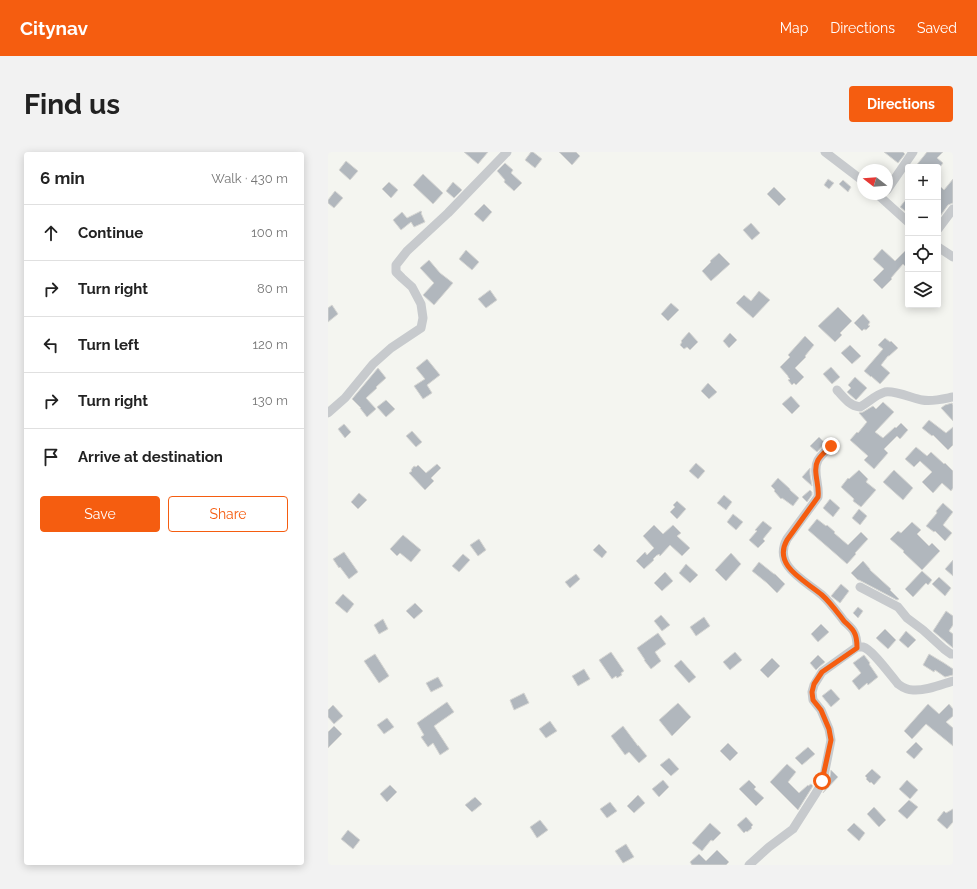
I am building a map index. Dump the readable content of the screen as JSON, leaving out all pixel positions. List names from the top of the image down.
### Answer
{
  "north": "left",
  "page": {
    "header": "Citynav",
    "nav": ["Map", "Directions", "Saved"],
    "buttons": [
      "Directions",
      ["Save", "Share"]
    ],
    "title": "Find us",
    "heading": ["6 min", "Walk · 430 m"],
    "map_buttons": ["+", "−"],
    "list": [
      ["Continue", "100 m"],
      ["Turn right", "80 m"],
      ["Turn left", "120 m"],
      ["Turn right", "130 m"],
      "Arrive at destination"
    ]
  }
}
